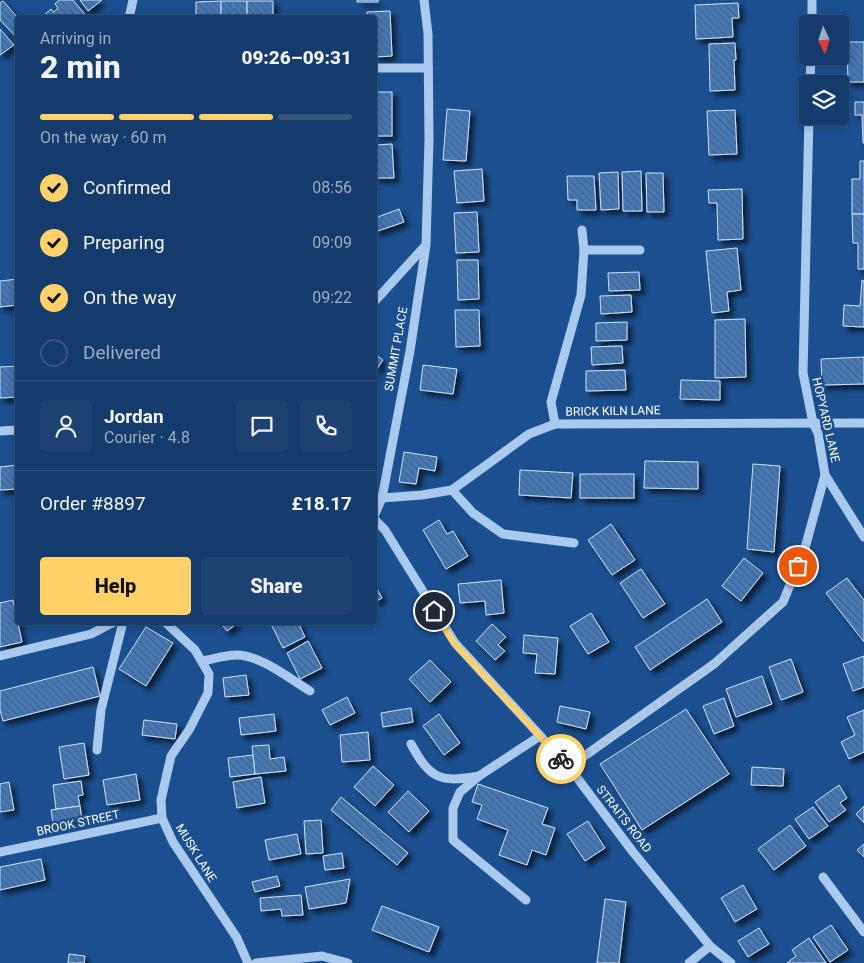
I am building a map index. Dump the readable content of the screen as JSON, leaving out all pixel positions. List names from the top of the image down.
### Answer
{
  "streets": {
    "street": [
      "SUMMIT PLACE",
      "BRICK KILN LANE",
      "HOPYARD LANE",
      "STRAITS ROAD",
      "BROOK STREET",
      "MUSK LANE"
    ]
  },
  "crossings": [
    ["SUMMIT PLACE", "BRICK KILN LANE"],
    ["BRICK KILN LANE", "HOPYARD LANE"],
    ["HOPYARD LANE", "STRAITS ROAD"],
    ["BROOK STREET", "MUSK LANE"]
  ],
  "north": "bottom",
  "page": {
    "heading": ["2 min", "Arriving in", "09:26–09:31"],
    "panel": [
      "Jordan",
      "Courier · 4.8",
      "Order #8897",
      "£18.17"
    ],
    "bar": "On the way · 60 m",
    "list": [
      ["Confirmed", "08:56"],
      ["Preparing", "09:09"],
      ["On the way", "09:22"],
      "Delivered"
    ],
    "buttons": ["Help", "Share"]
  }
}
